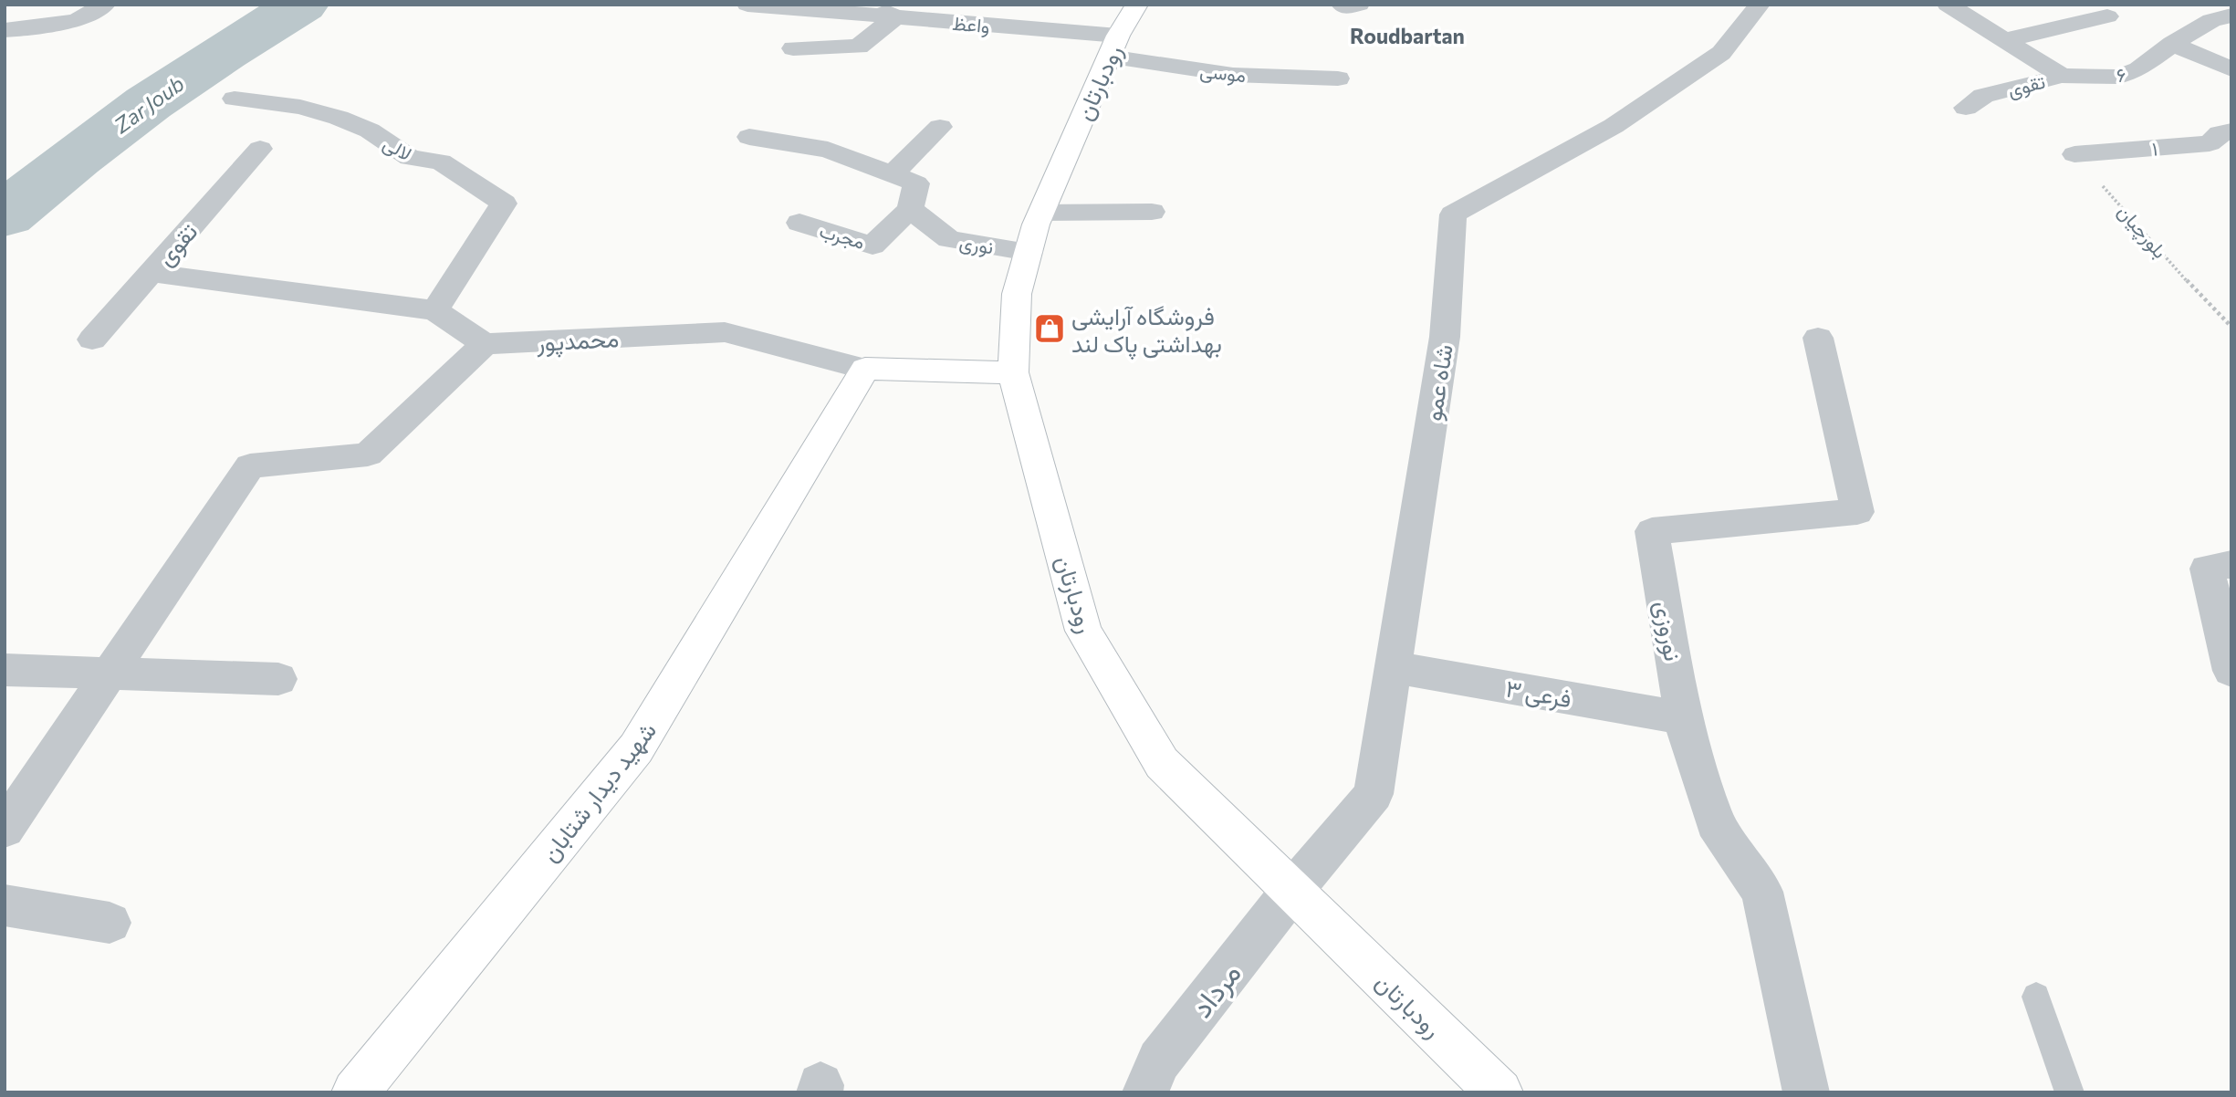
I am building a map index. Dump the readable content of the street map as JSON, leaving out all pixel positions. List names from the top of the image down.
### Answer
{
  "streets": {
    "street": [
      "واعظ",
      "موسی",
      "۶",
      "رودبارتان",
      "تقوی",
      "لالی",
      "۱",
      "مجرب",
      "نوری",
      "محمدپور",
      "شاه عمو",
      "نوروزی",
      "فرعی ۳",
      "شهید دیدار شتابان",
      "مرداد"
    ],
    "path": ["بلورچیان"]
  },
  "crossings": [
    ["واعظ", "موسی"],
    ["واعظ", "رودبارتان"],
    ["موسی", "رودبارتان"],
    ["۶", "تقوی"],
    ["رودبارتان", "نوری"],
    ["رودبارتان", "محمدپور"],
    ["رودبارتان", "شاه عمو"],
    ["رودبارتان", "مرداد"],
    ["۱", "بلورچیان"],
    ["مجرب", "نوری"],
    ["محمدپور", "شهید دیدار شتابان"],
    ["شاه عمو", "فرعی ۳"],
    ["شاه عمو", "مرداد"],
    ["نوروزی", "فرعی ۳"]
  ],
  "districts": ["Roudbartan"],
  "water": ["Zar Joub"],
  "places": {
    "shop": ["فروشگاه آرایشی بهداشتی پاک لند"]
  }
}
